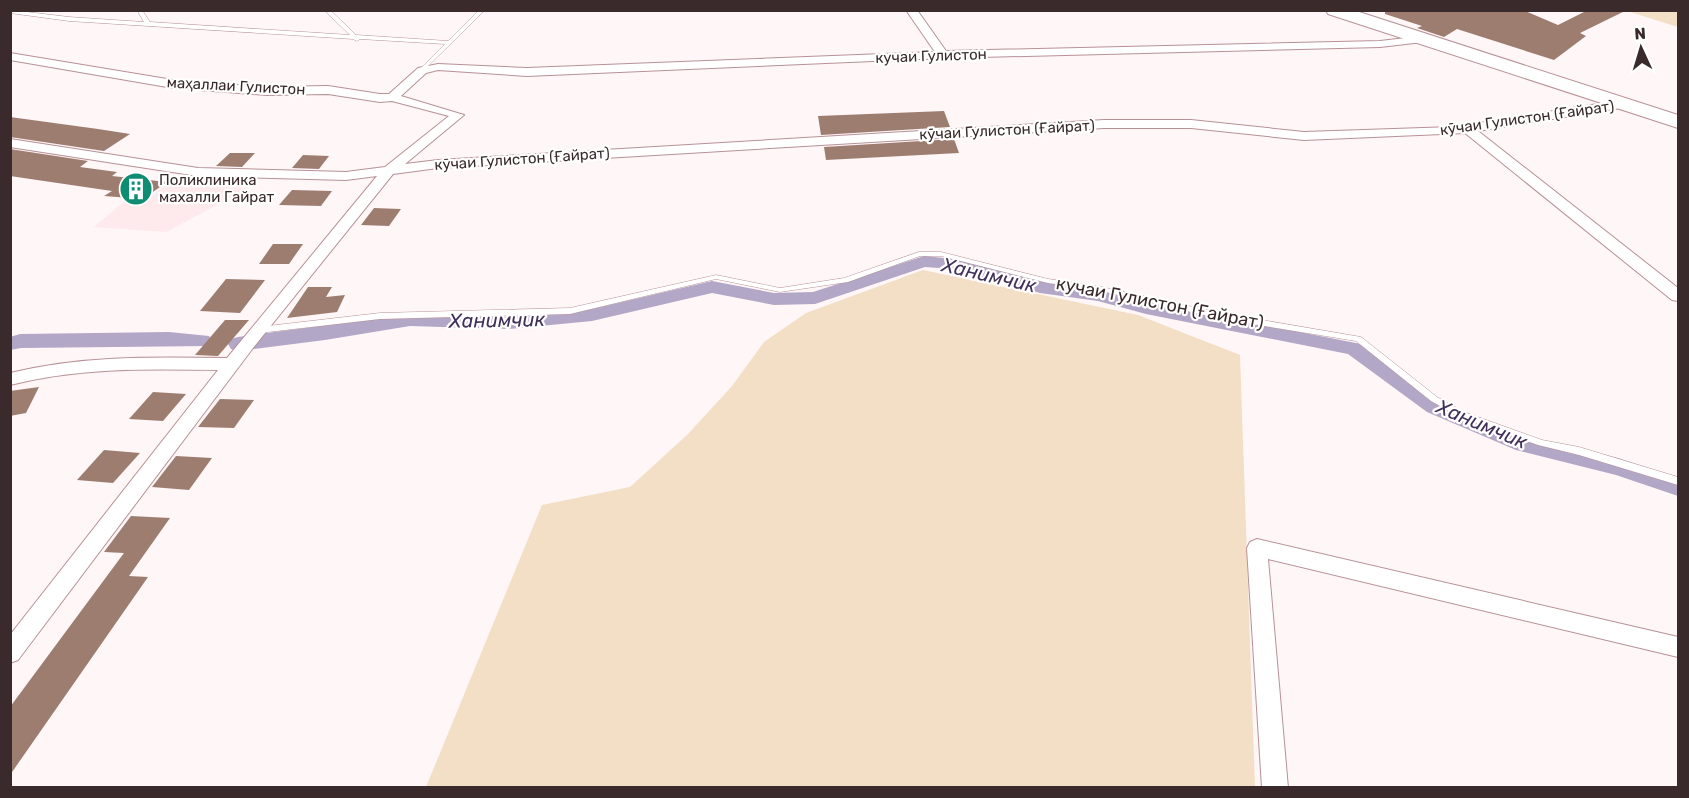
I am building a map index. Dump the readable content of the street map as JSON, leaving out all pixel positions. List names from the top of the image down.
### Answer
{
  "streets": {
    "street": ["кучаи Гулистон", "маҳаллаи Гулистон", "кӯчаи Гулистон (Ғайрат)"],
    "lane": ["кучаи Гулистон (Ғайрат)"]
  },
  "crossings": [
    ["маҳаллаи Гулистон", "кӯчаи Гулистон (Ғайрат)"]
  ],
  "water": ["Ханимчик"],
  "places": {
    "building": ["Поликлиника махалли Гайрат"]
  },
  "north": "top"
}
